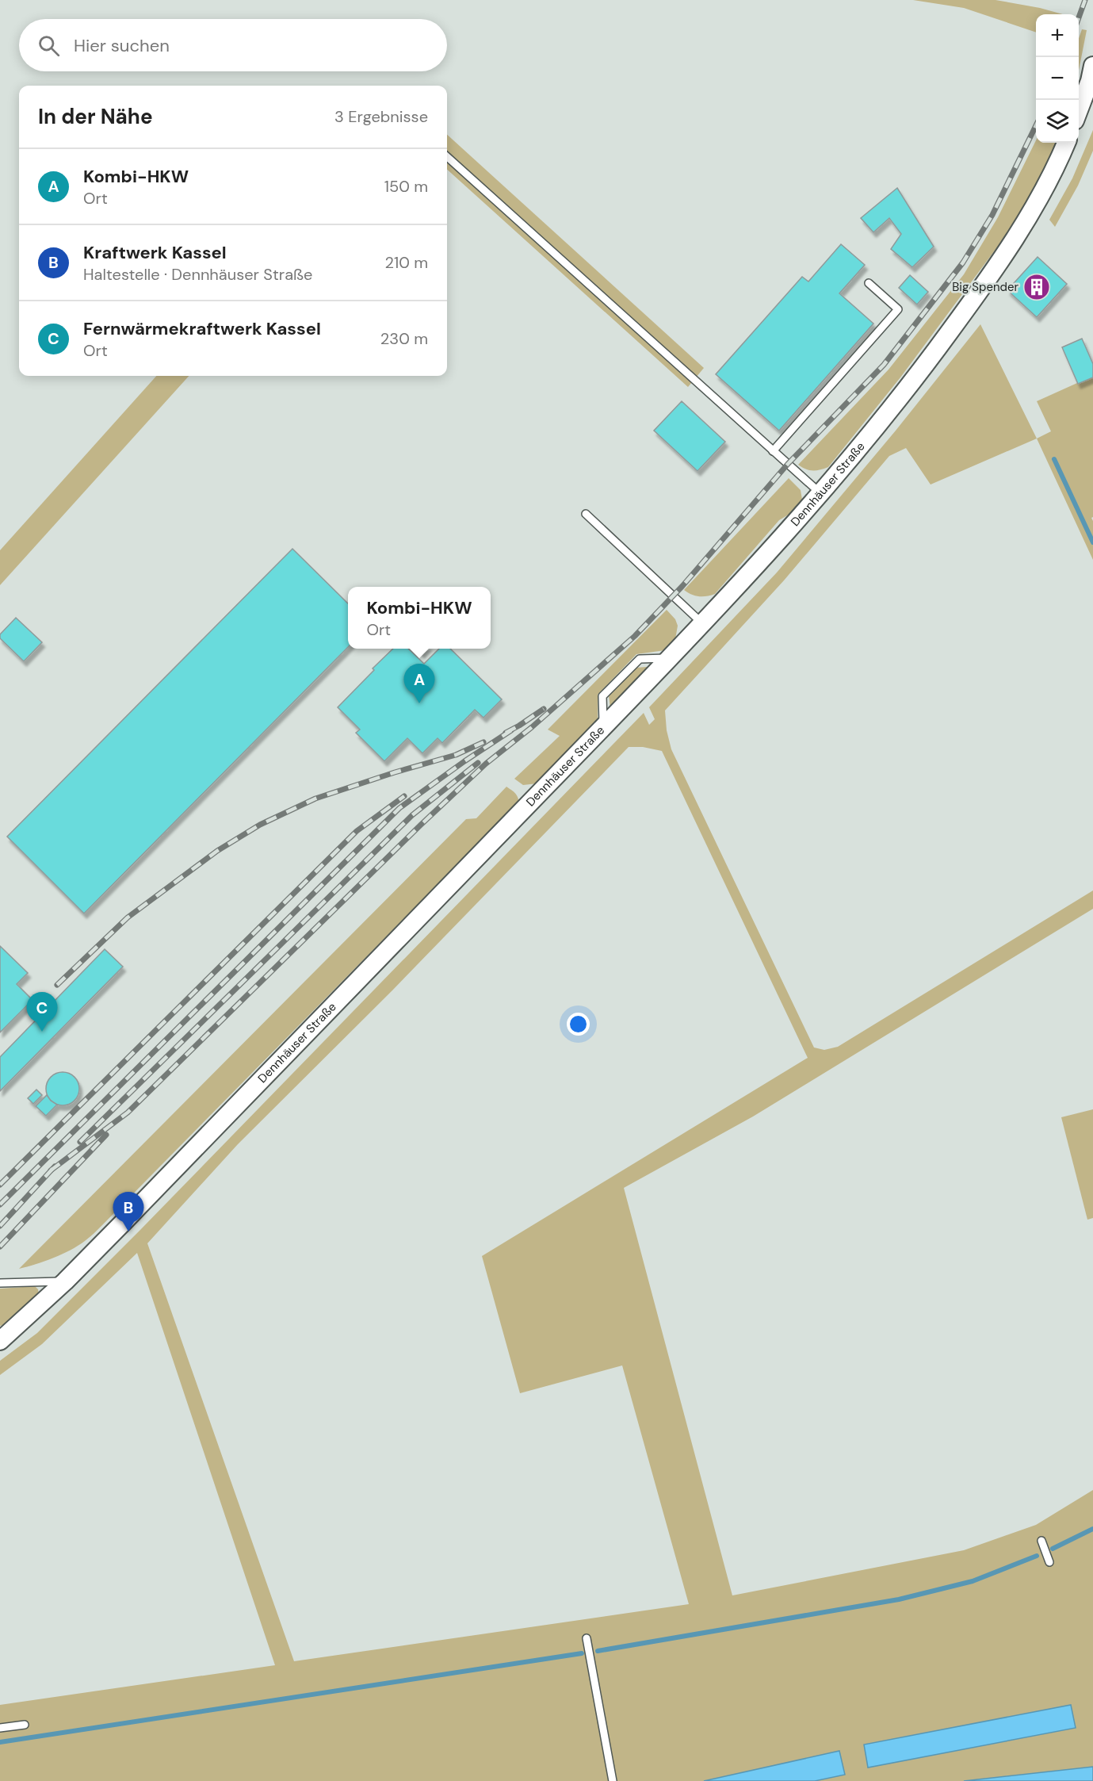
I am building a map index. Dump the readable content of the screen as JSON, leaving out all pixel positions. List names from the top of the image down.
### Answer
{
  "streets": {
    "street": ["Dennhäuser Straße"]
  },
  "places": {
    "building": ["Big Spender"]
  },
  "page": {
    "map_buttons": ["+", "−"],
    "search": "Hier suchen",
    "heading": ["In der Nähe", "3 Ergebnisse"],
    "list": [
      {
        "mark": "A",
        "name": "Kombi-HKW",
        "note": "Ort",
        "value": "150 m"
      },
      {
        "mark": "B",
        "name": "Kraftwerk Kassel",
        "note": "Haltestelle · Dennhäuser Straße",
        "value": "210 m"
      },
      {
        "mark": "C",
        "name": "Fernwärmekraftwerk Kassel",
        "note": "Ort",
        "value": "230 m"
      }
    ],
    "popup": ["Kombi-HKW", "Ort"],
    "pins": ["A", "C", "B"]
  }
}
